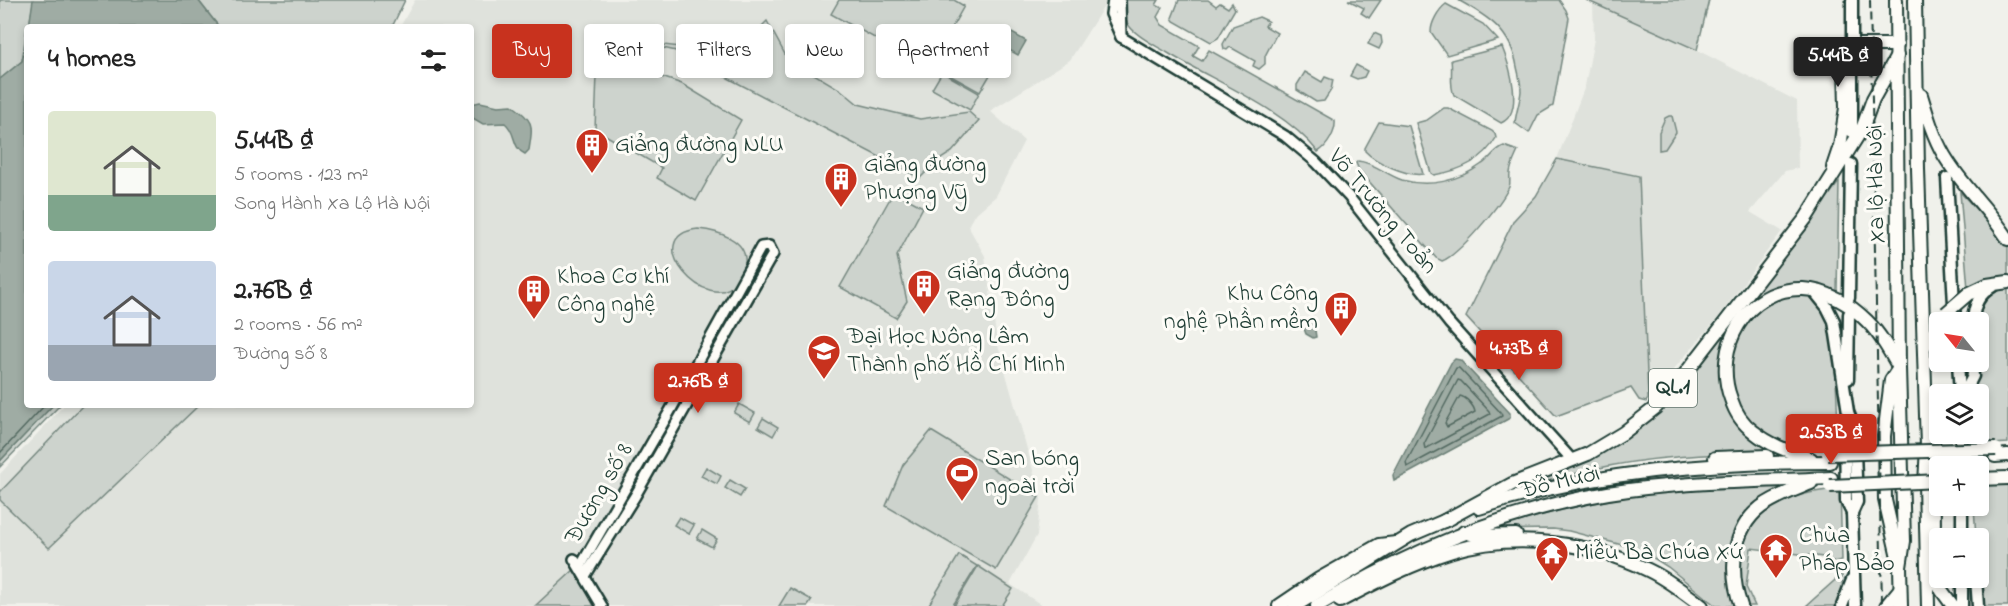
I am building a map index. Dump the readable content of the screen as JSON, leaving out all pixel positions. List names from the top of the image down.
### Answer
{
  "streets": {
    "main road": ["Xa lộ Hà Nội", "QL.1", "Đỗ Mười"],
    "street": ["Võ Trường Toản", "Đường số 8"]
  },
  "crossings": [
    ["Xa lộ Hà Nội", "QL.1"],
    ["Võ Trường Toản", "QL.1"],
    ["QL.1", "Đỗ Mười"]
  ],
  "places": {
    "building": [
      "Giảng đường NLU",
      "Giảng đường Phượng Vỹ",
      "Giảng đường Rạng Đông",
      "Khoa Cơ khí Công nghệ",
      "Khu Công nghệ Phần mềm"
    ],
    "school or university": ["Đại Học Nông Lâm Thành phố Hồ Chí Minh"],
    "sports": ["San bóng ngoài trời"],
    "temple": ["Chùa Pháp Bảo", "Miễu Bà Chúa Xứ"]
  },
  "north": "top left",
  "page": {
    "chip": [
      "Buy",
      "Rent",
      "Filters",
      "New",
      "Apartment"
    ],
    "heading": "4 homes",
    "price": [
      "5.44B ₫",
      "4.73B ₫",
      "2.76B ₫",
      "2.53B ₫"
    ],
    "list": [
      {
        "name": "5.44B ₫",
        "note": "5 rooms · 123 m² · Song Hành Xa Lộ Hà Nội"
      },
      {
        "name": "2.76B ₫",
        "note": "2 rooms · 56 m² · Đường số 8"
      }
    ],
    "map_buttons": ["+", "−"]
  }
}
